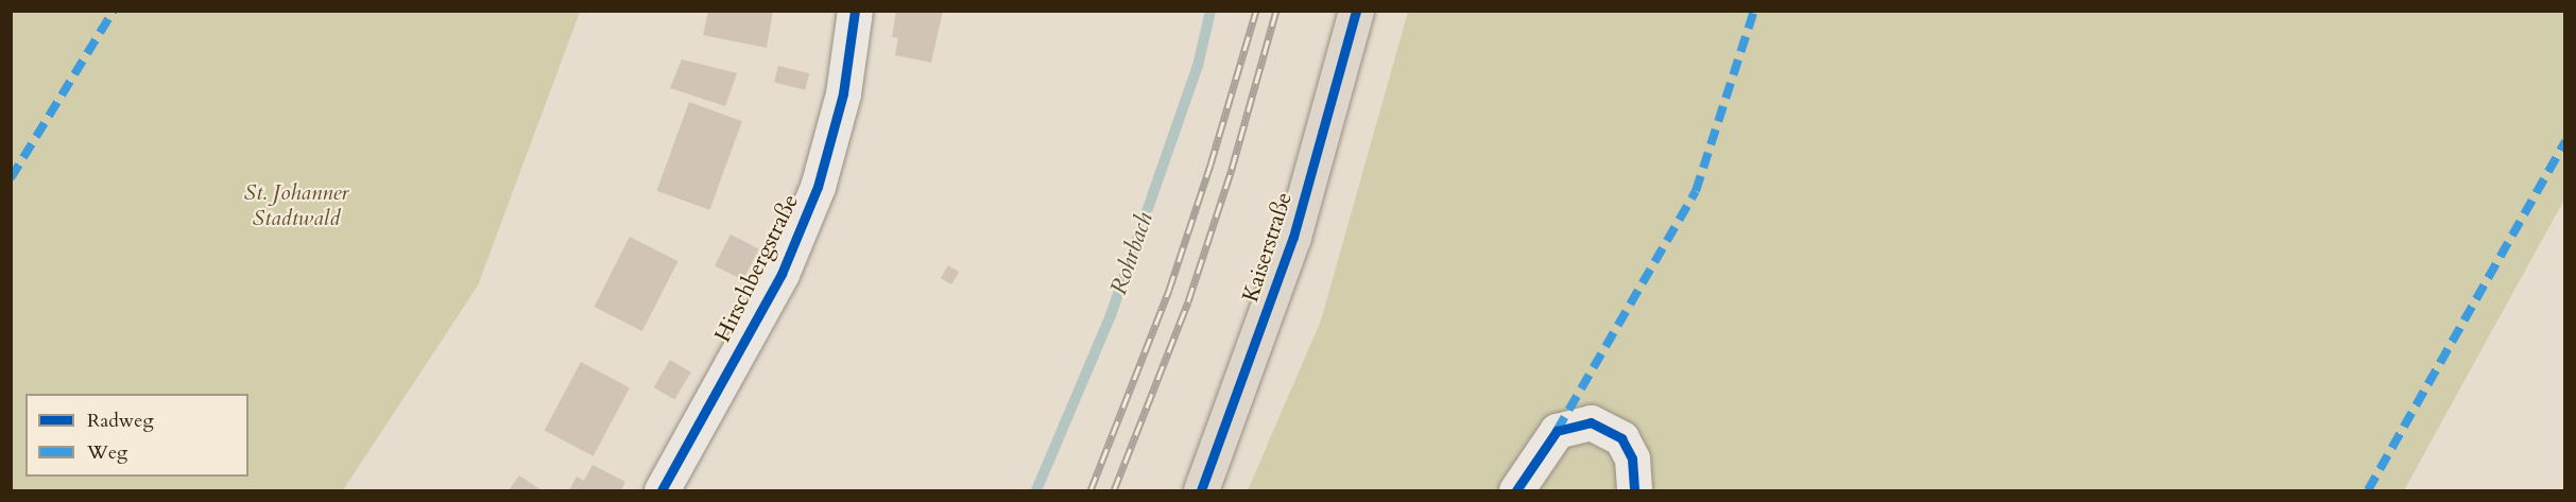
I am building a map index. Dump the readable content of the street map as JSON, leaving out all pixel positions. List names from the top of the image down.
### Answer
{
  "streets": {
    "main road": ["Kaiserstraße"],
    "street": ["Hirschbergstraße"]
  },
  "water": ["Rohrbach"],
  "parks": ["St. Johanner Stadtwald"],
  "legend": ["Radweg", "Weg"]
}
